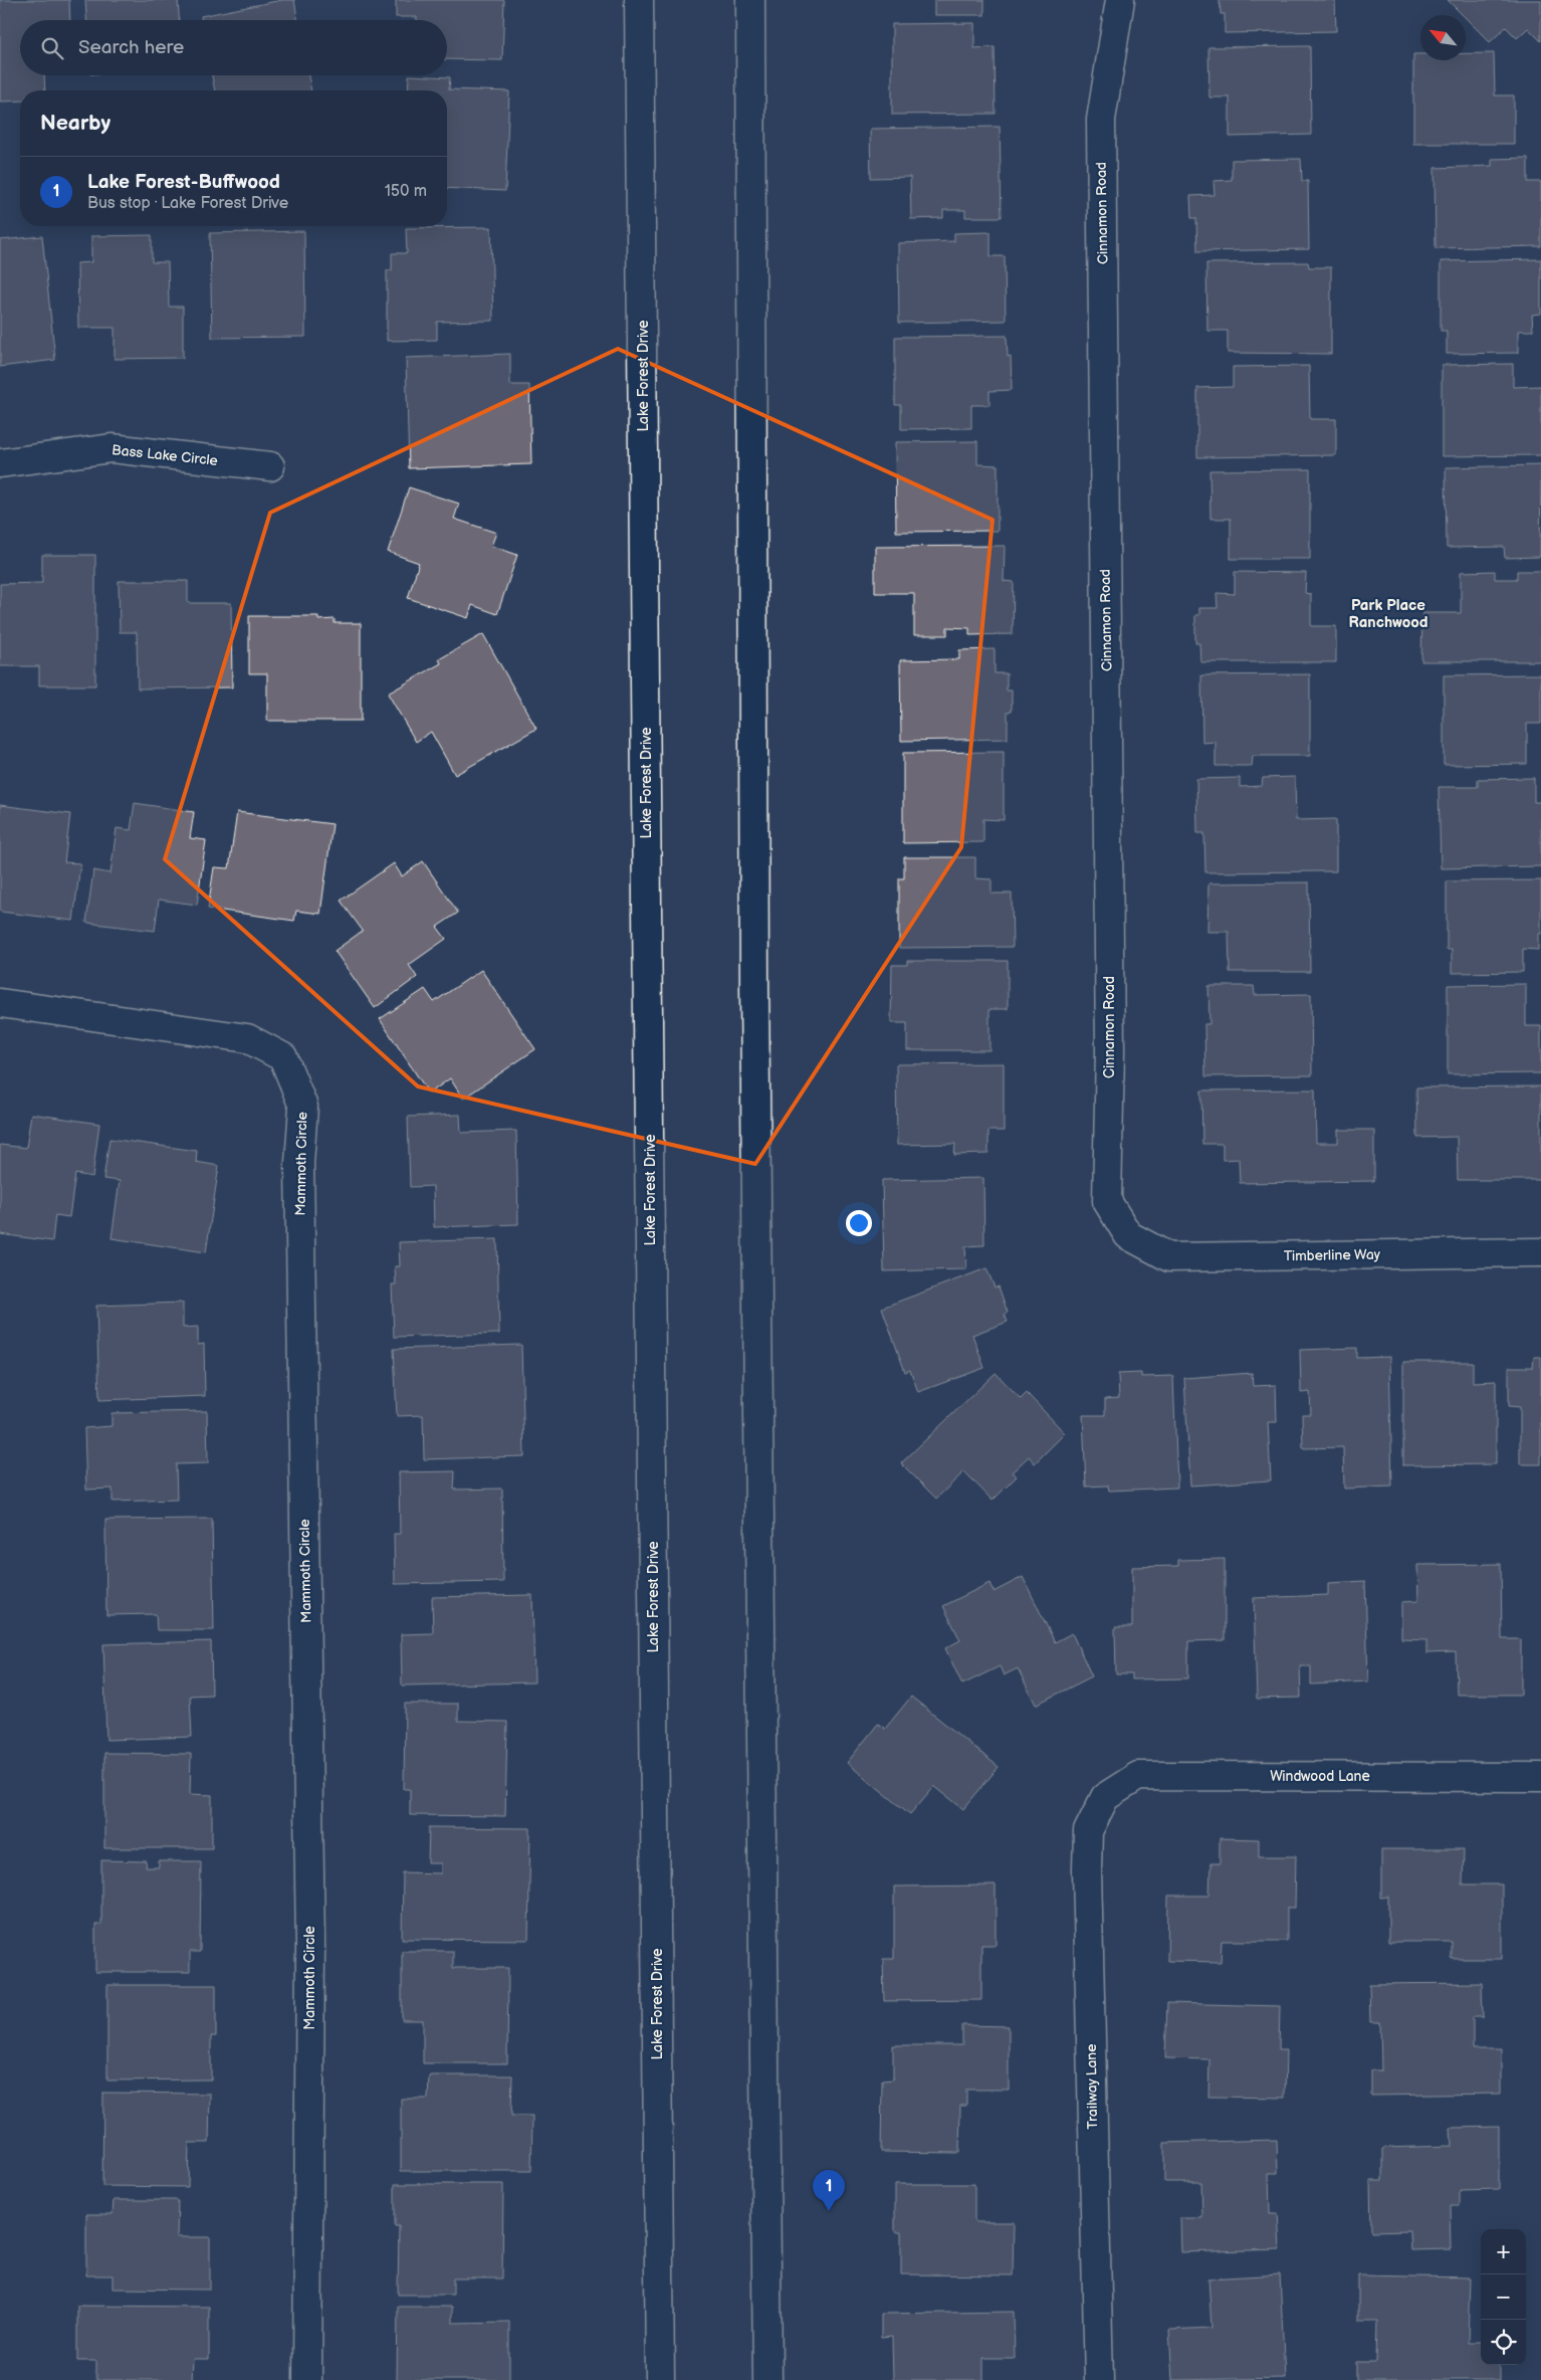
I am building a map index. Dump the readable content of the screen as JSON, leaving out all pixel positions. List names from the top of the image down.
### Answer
{
  "streets": {
    "main road": [
      "Cinnamon Road",
      "Lake Forest Drive",
      "Bass Lake Circle",
      "Mammoth Circle",
      "Timberline Way",
      "Windwood Lane",
      "Trailway Lane"
    ]
  },
  "crossings": [
    ["Cinnamon Road", "Timberline Way"],
    ["Windwood Lane", "Trailway Lane"]
  ],
  "districts": ["Park Place Ranchwood"],
  "north": "top left",
  "page": {
    "search": "Search here",
    "heading": "Nearby",
    "list": [
      {
        "mark": "1",
        "name": "Lake Forest-Buffwood",
        "note": "Bus stop · Lake Forest Drive",
        "value": "150 m"
      }
    ],
    "pins": "1",
    "map_buttons": ["+", "−"]
  }
}
